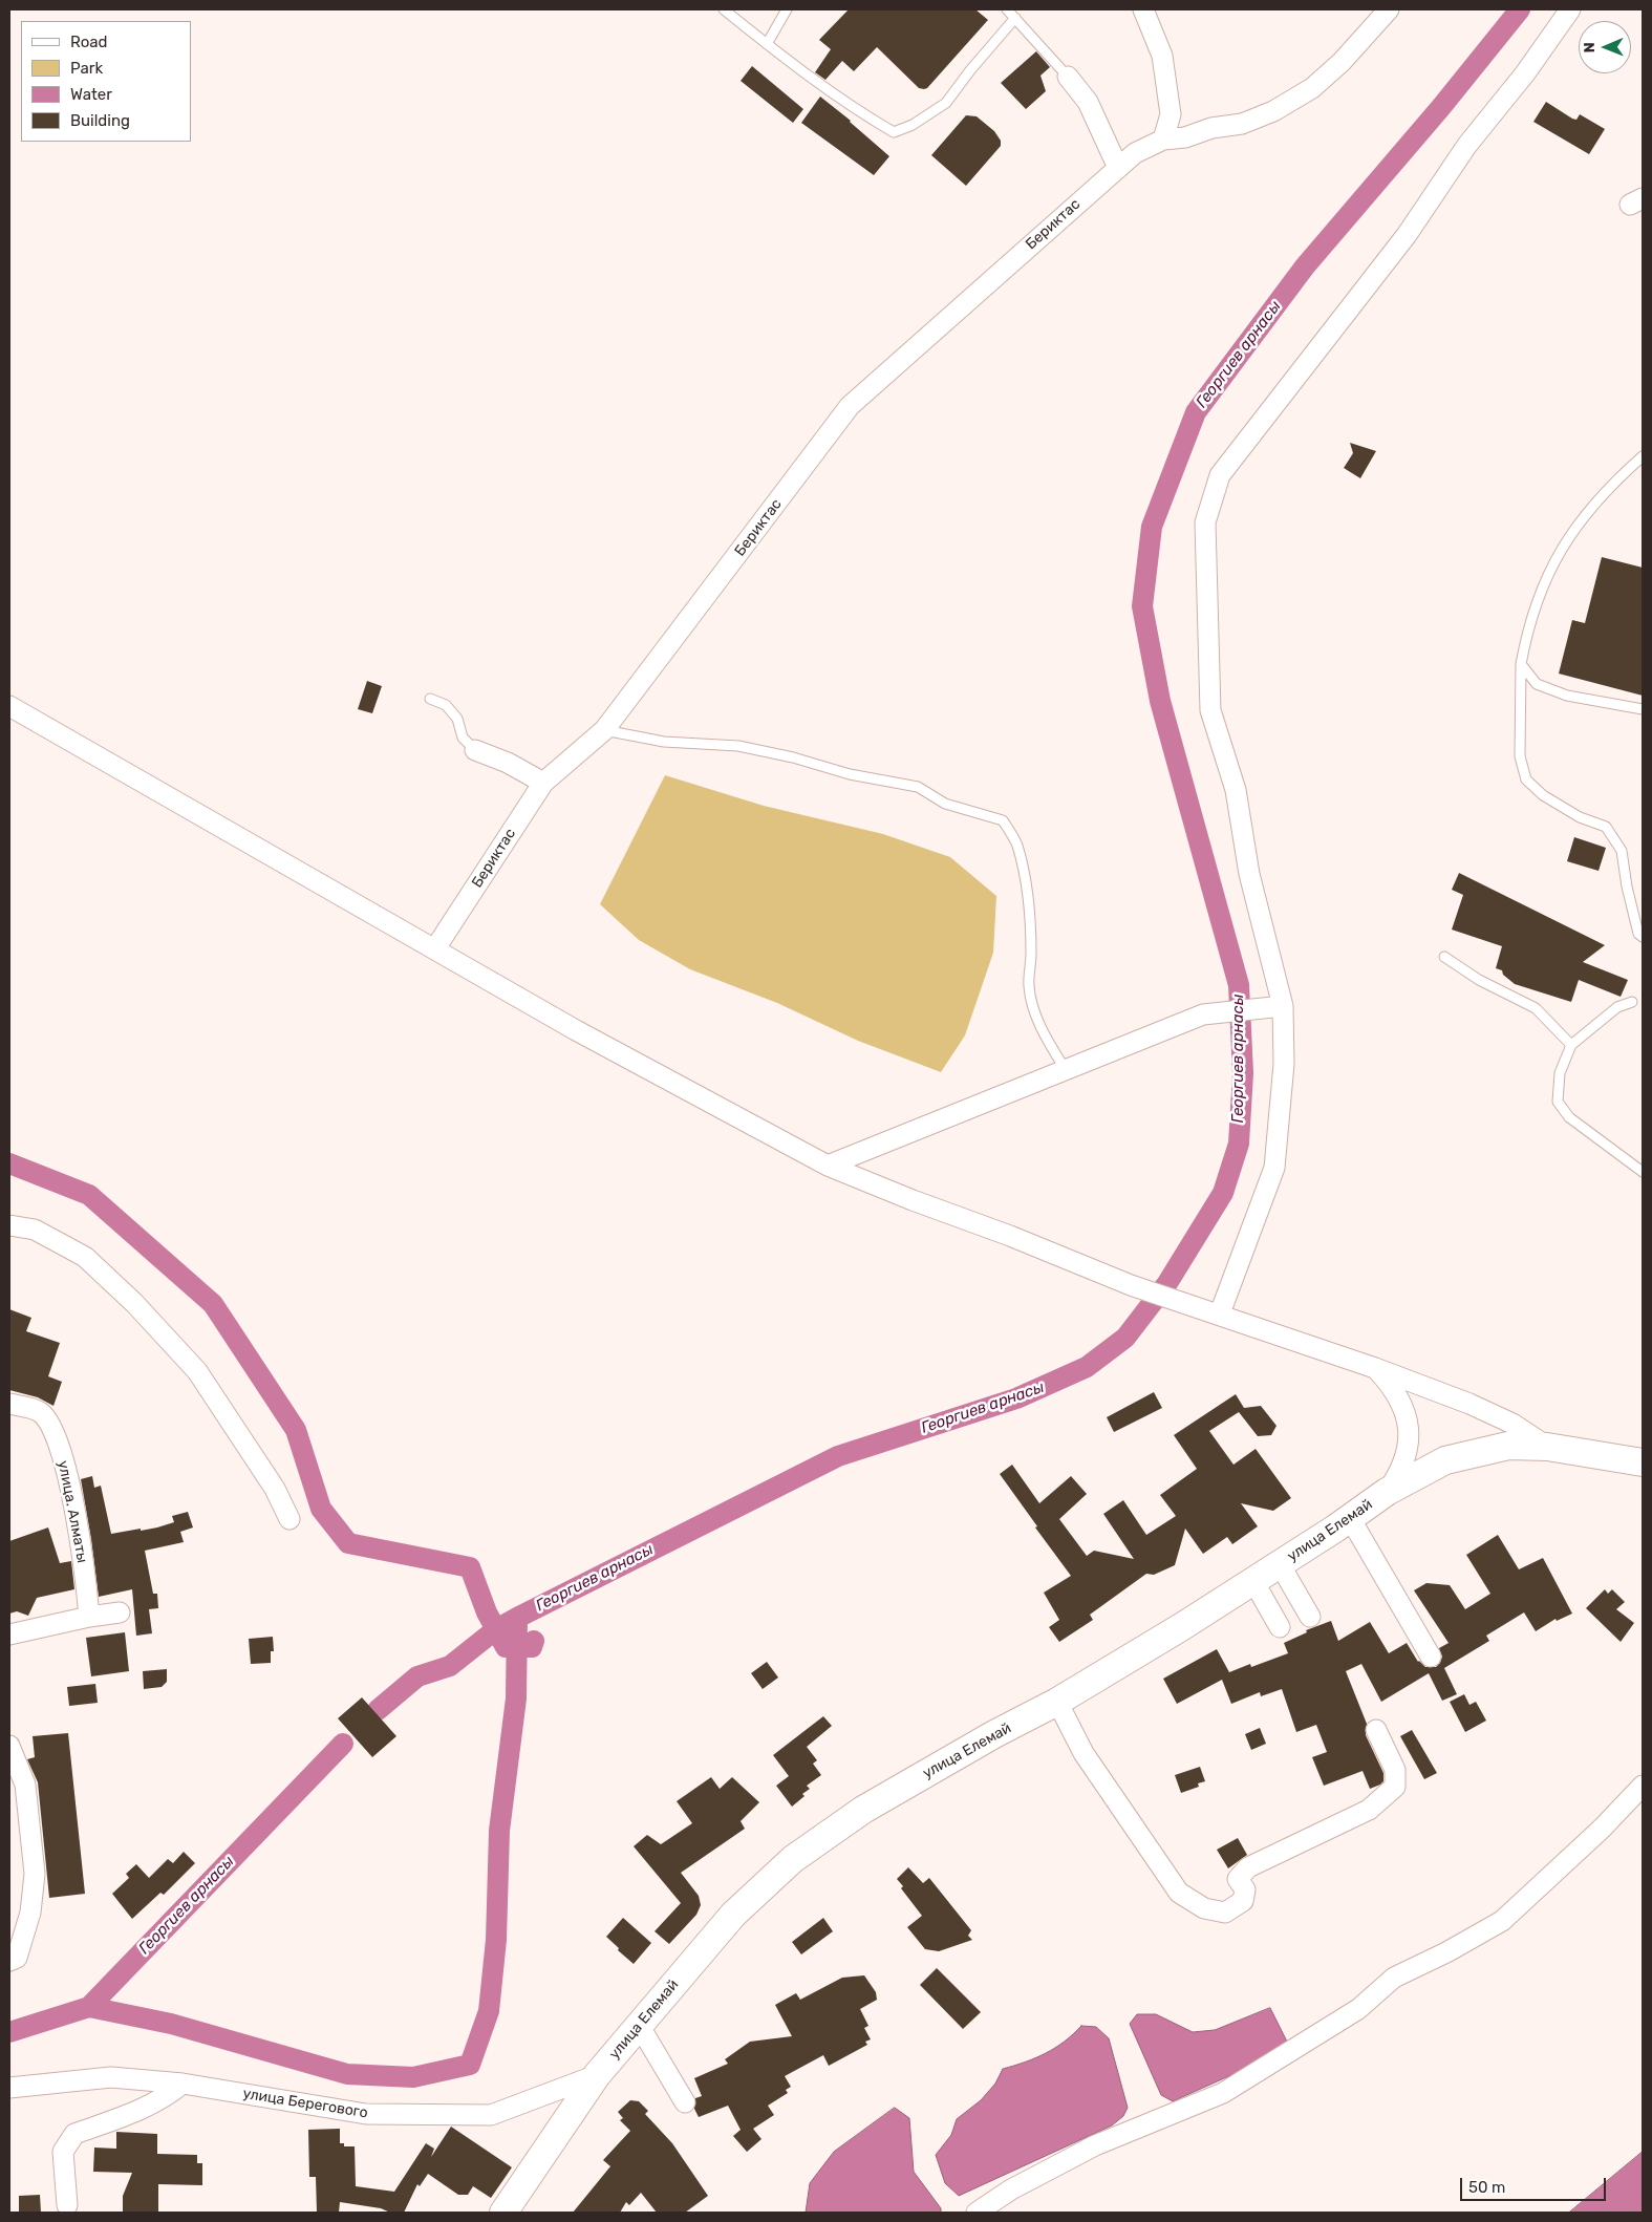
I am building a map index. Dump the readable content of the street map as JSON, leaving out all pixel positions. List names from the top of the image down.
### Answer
{
  "streets": {
    "street": [
      "Бериктас",
      "улица. Алматы",
      "улица Елемай",
      "улица Берегового"
    ]
  },
  "crossings": [
    ["улица Елемай", "улица Берегового"]
  ],
  "water": ["Георгиев арнасы"],
  "legend": [
    "Road",
    "Park",
    "Water",
    "Building"
  ],
  "scale_bar": "50 m",
  "north": "left"
}
